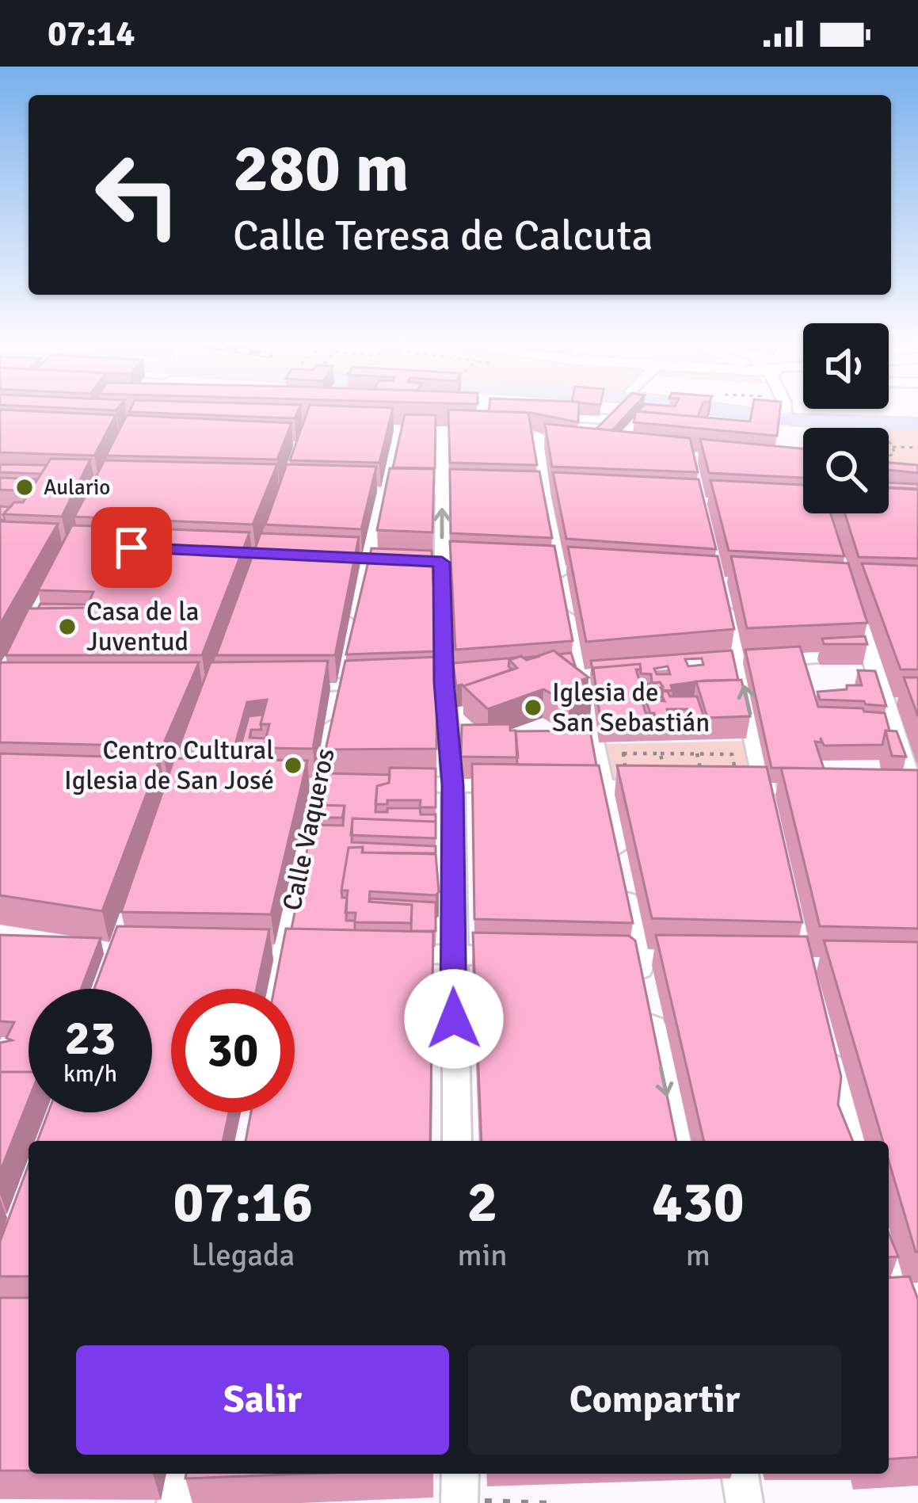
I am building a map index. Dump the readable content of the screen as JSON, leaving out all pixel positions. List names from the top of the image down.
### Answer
{
  "streets": {
    "street": ["Calle Vaqueros"]
  },
  "places": [
    "Aulario",
    "Casa de la Juventud",
    "Iglesia de San Sebastián",
    "Centro Cultural Iglesia de San José"
  ],
  "page": {
    "status": "07:14",
    "turn": ["280 m", "Calle Teresa de Calcuta"],
    "speed": "23 km/h",
    "limit": "30",
    "eta": [
      "07:16",
      "Llegada",
      "2",
      "min",
      "430",
      "m"
    ],
    "buttons": ["Salir", "Compartir"]
  }
}
